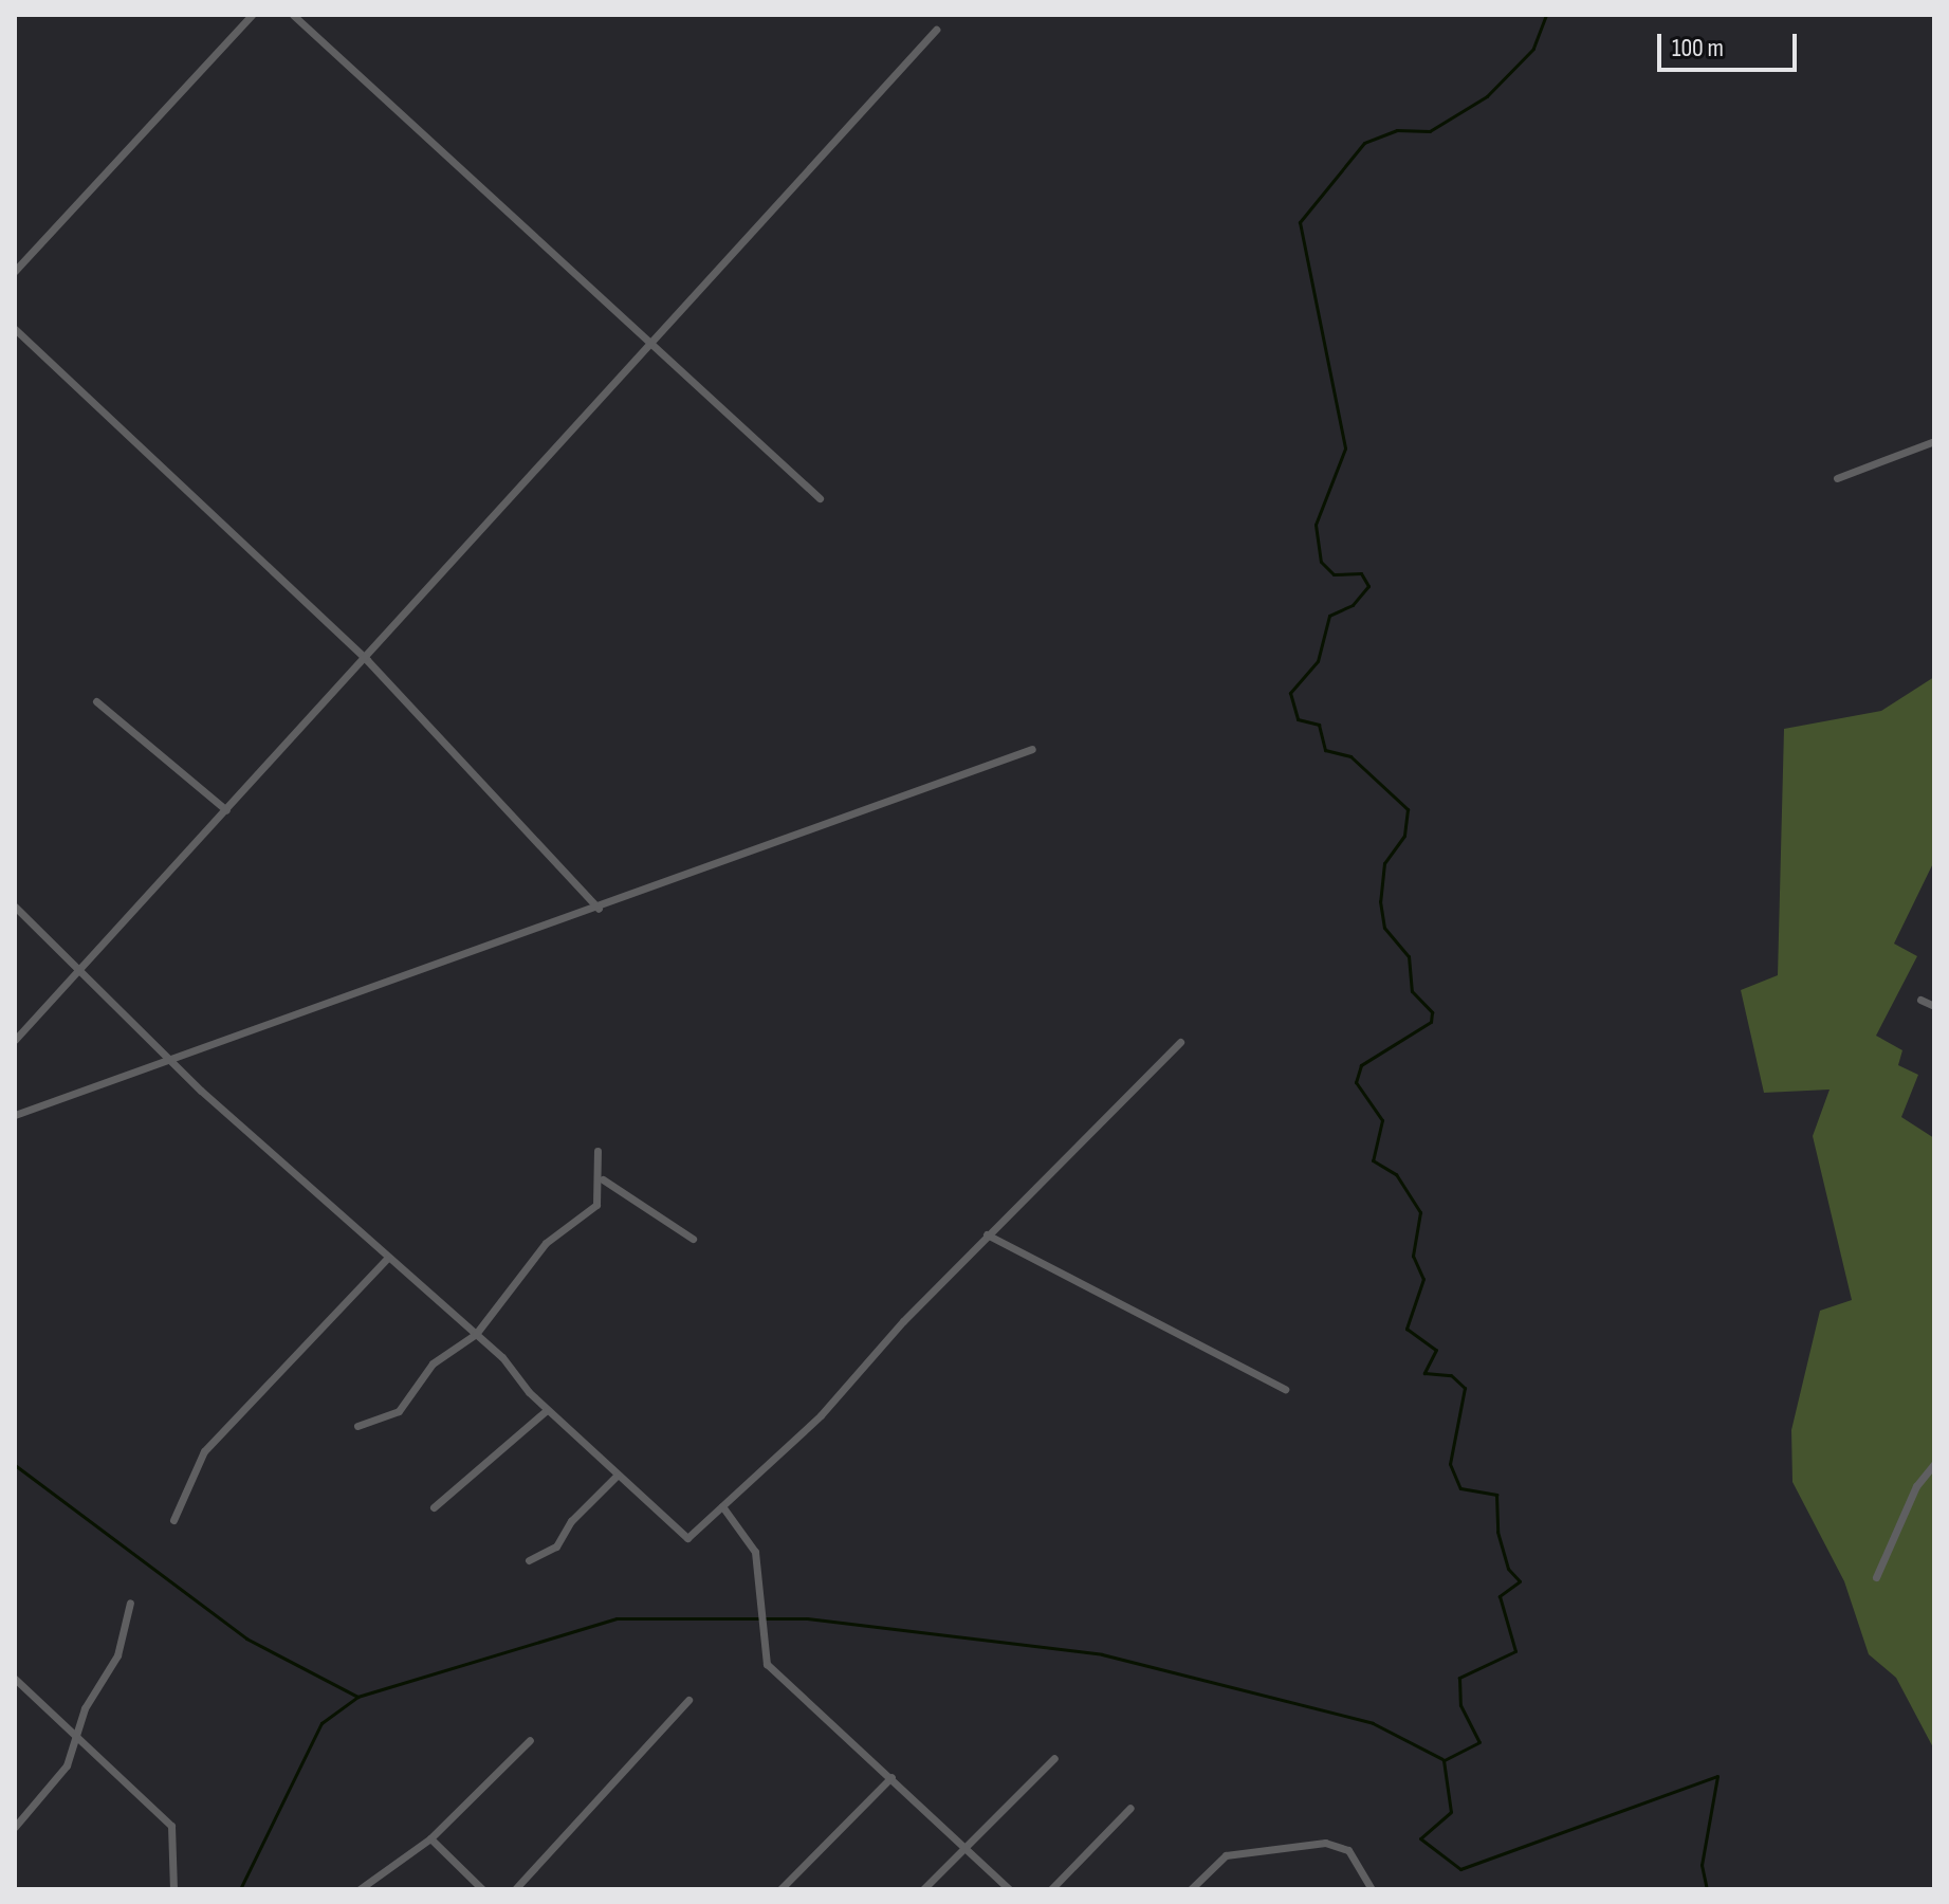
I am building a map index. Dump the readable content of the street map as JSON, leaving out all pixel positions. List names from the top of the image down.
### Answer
{
  "scale_bar": "100 m"
}
